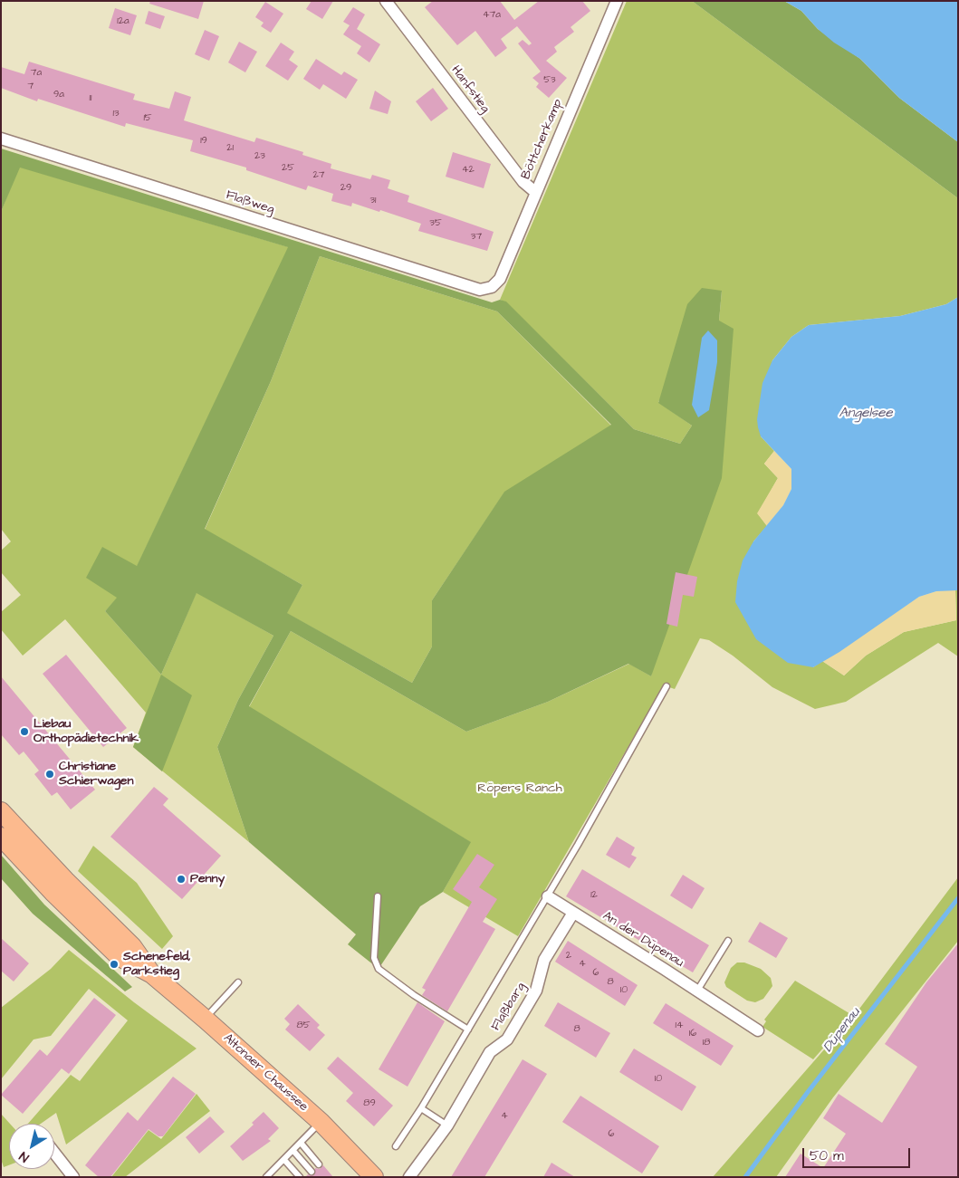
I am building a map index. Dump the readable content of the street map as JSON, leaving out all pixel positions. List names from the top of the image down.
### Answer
{
  "streets": {
    "main road": ["Altonaer Chaussee"],
    "street": [
      "Hanfstieg",
      "Böttcherkamp",
      "Flaßweg",
      "An der Düpenau",
      "Flaßbarg"
    ]
  },
  "crossings": [
    ["Hanfstieg", "Böttcherkamp"],
    ["Böttcherkamp", "Flaßweg"],
    ["An der Düpenau", "Flaßbarg"]
  ],
  "water": ["Angelsee", "Düpenau"],
  "parks": ["Röpers Ranch"],
  "places": [
    "Liebau Orthopädietechnik",
    "Christiane Schierwagen",
    "Penny",
    "Schenefeld, Parkstieg"
  ],
  "house_numbers": [
    "47a",
    "12a",
    "7a",
    "53",
    "7",
    "9a",
    "11",
    "13",
    "15",
    "19",
    "21",
    "23",
    "25",
    "42",
    "27",
    "29",
    "31",
    "35",
    "37",
    "12",
    "2",
    "4",
    "6",
    "8",
    "10",
    "85",
    "14",
    "8",
    "16",
    "18",
    "10",
    "89",
    "4",
    "6"
  ],
  "scale_bar": "50 m",
  "north": "bottom left"
}
